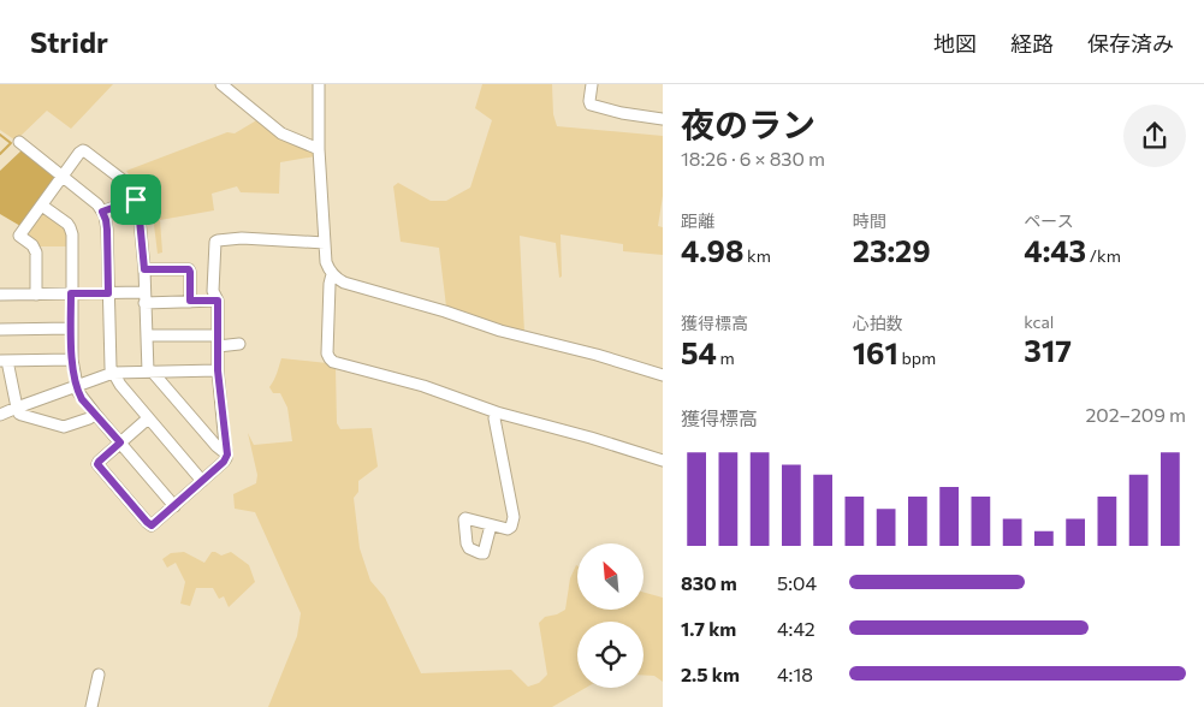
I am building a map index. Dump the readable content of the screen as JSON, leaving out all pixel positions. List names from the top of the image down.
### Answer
{
  "north": "top left",
  "page": {
    "header": "Stridr",
    "nav": ["地図", "経路", "保存済み"],
    "heading": ["夜のラン", "18:26 · 6 × 830 m"],
    "stats": [
      ["距離", "4.98 km"],
      ["時間", "23:29"],
      ["ペース", "4:43 /km"],
      ["獲得標高", "54 m"],
      ["心拍数", "161 bpm"],
      ["kcal", "317"]
    ],
    "chart": ["獲得標高", "202–209 m"],
    "list": [
      {
        "name": "830 m",
        "note": "5:04"
      },
      {
        "name": "1.7 km",
        "note": "4:42"
      },
      {
        "name": "2.5 km",
        "note": "4:18"
      }
    ]
  }
}
